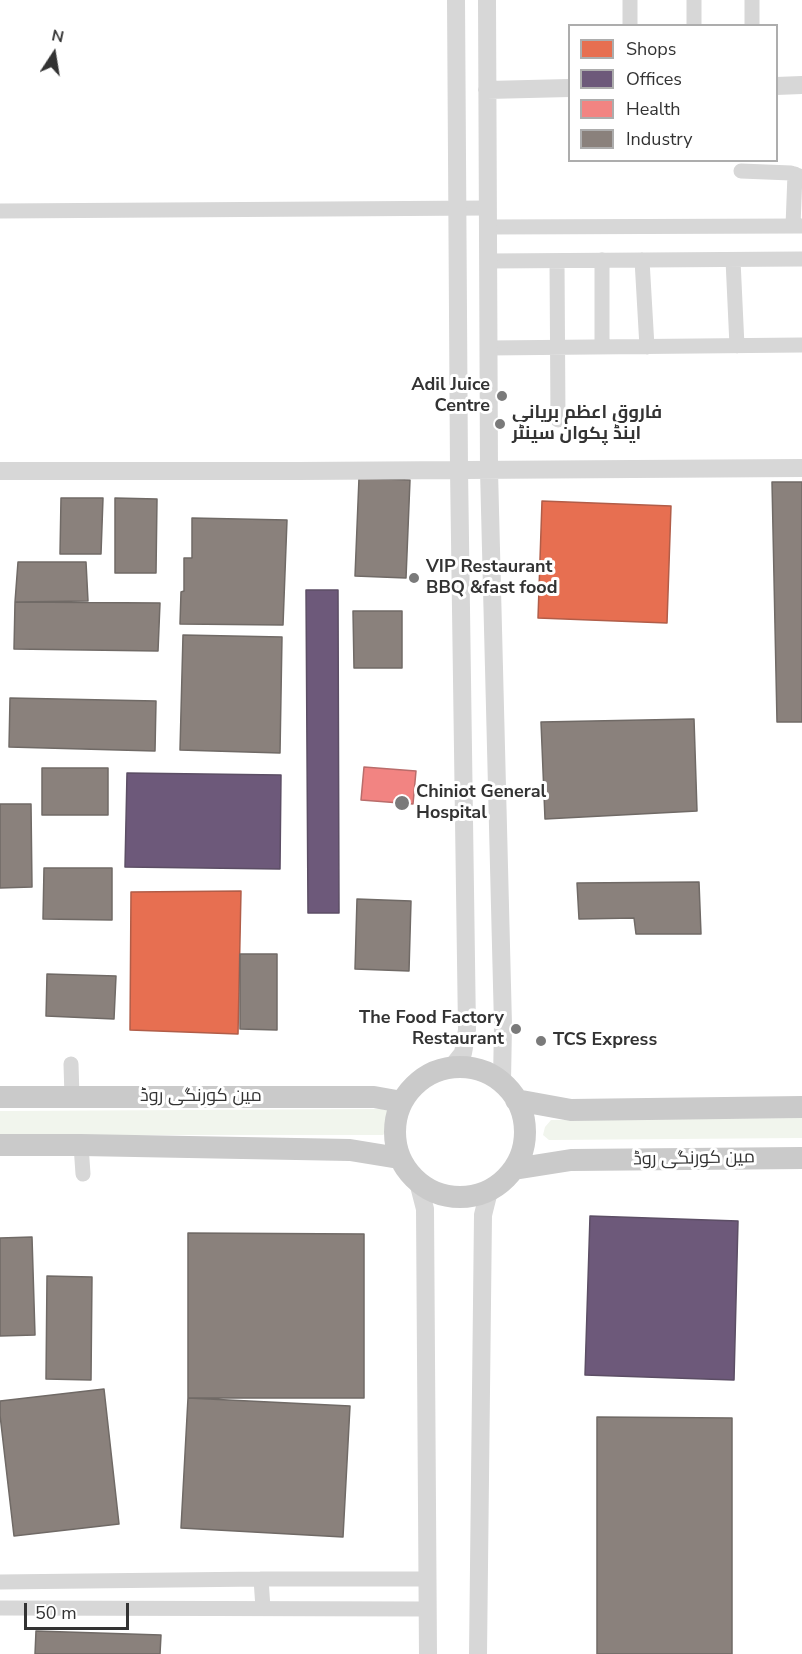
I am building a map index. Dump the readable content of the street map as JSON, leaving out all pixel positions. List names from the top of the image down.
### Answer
{
  "streets": {
    "main road": ["مین کورنگی روڈ"]
  },
  "places": [
    "Adil Juice Centre",
    "فاروق اعظم بریانی اینڈ پکوان سینٹر",
    "VIP Restaurant BBQ &fast food",
    "Chiniot General Hospital",
    "The Food Factory Restaurant",
    "TCS Express"
  ],
  "legend": [
    "Shops",
    "Offices",
    "Health",
    "Industry"
  ],
  "scale_bar": "50 m",
  "north": "top"
}
